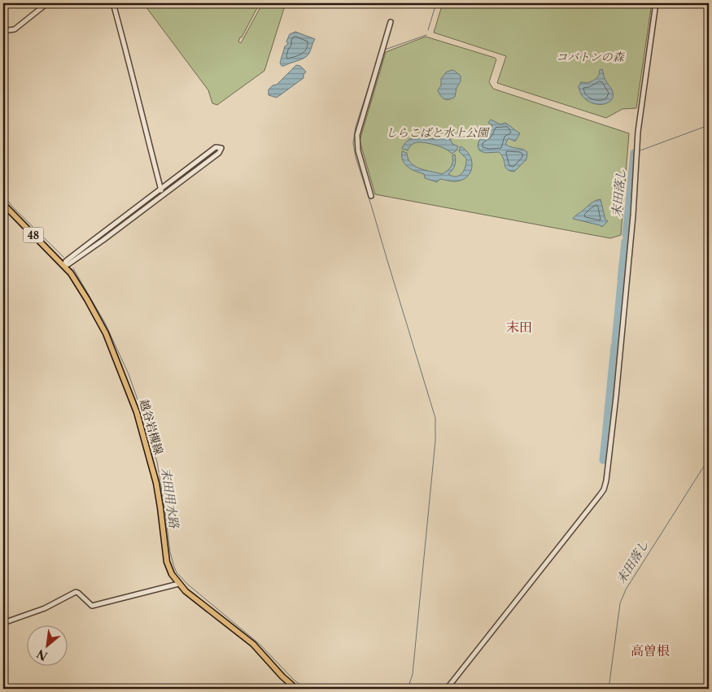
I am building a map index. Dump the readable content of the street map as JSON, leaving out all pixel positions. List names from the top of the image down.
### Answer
{
  "streets": {
    "main road": ["48", "越谷岩槻線"]
  },
  "districts": ["末田", "高曽根"],
  "water": ["末田落し", "末田用水路"],
  "parks": ["コバトンの森", "しらこばと水上公園"],
  "north": "bottom left"
}
